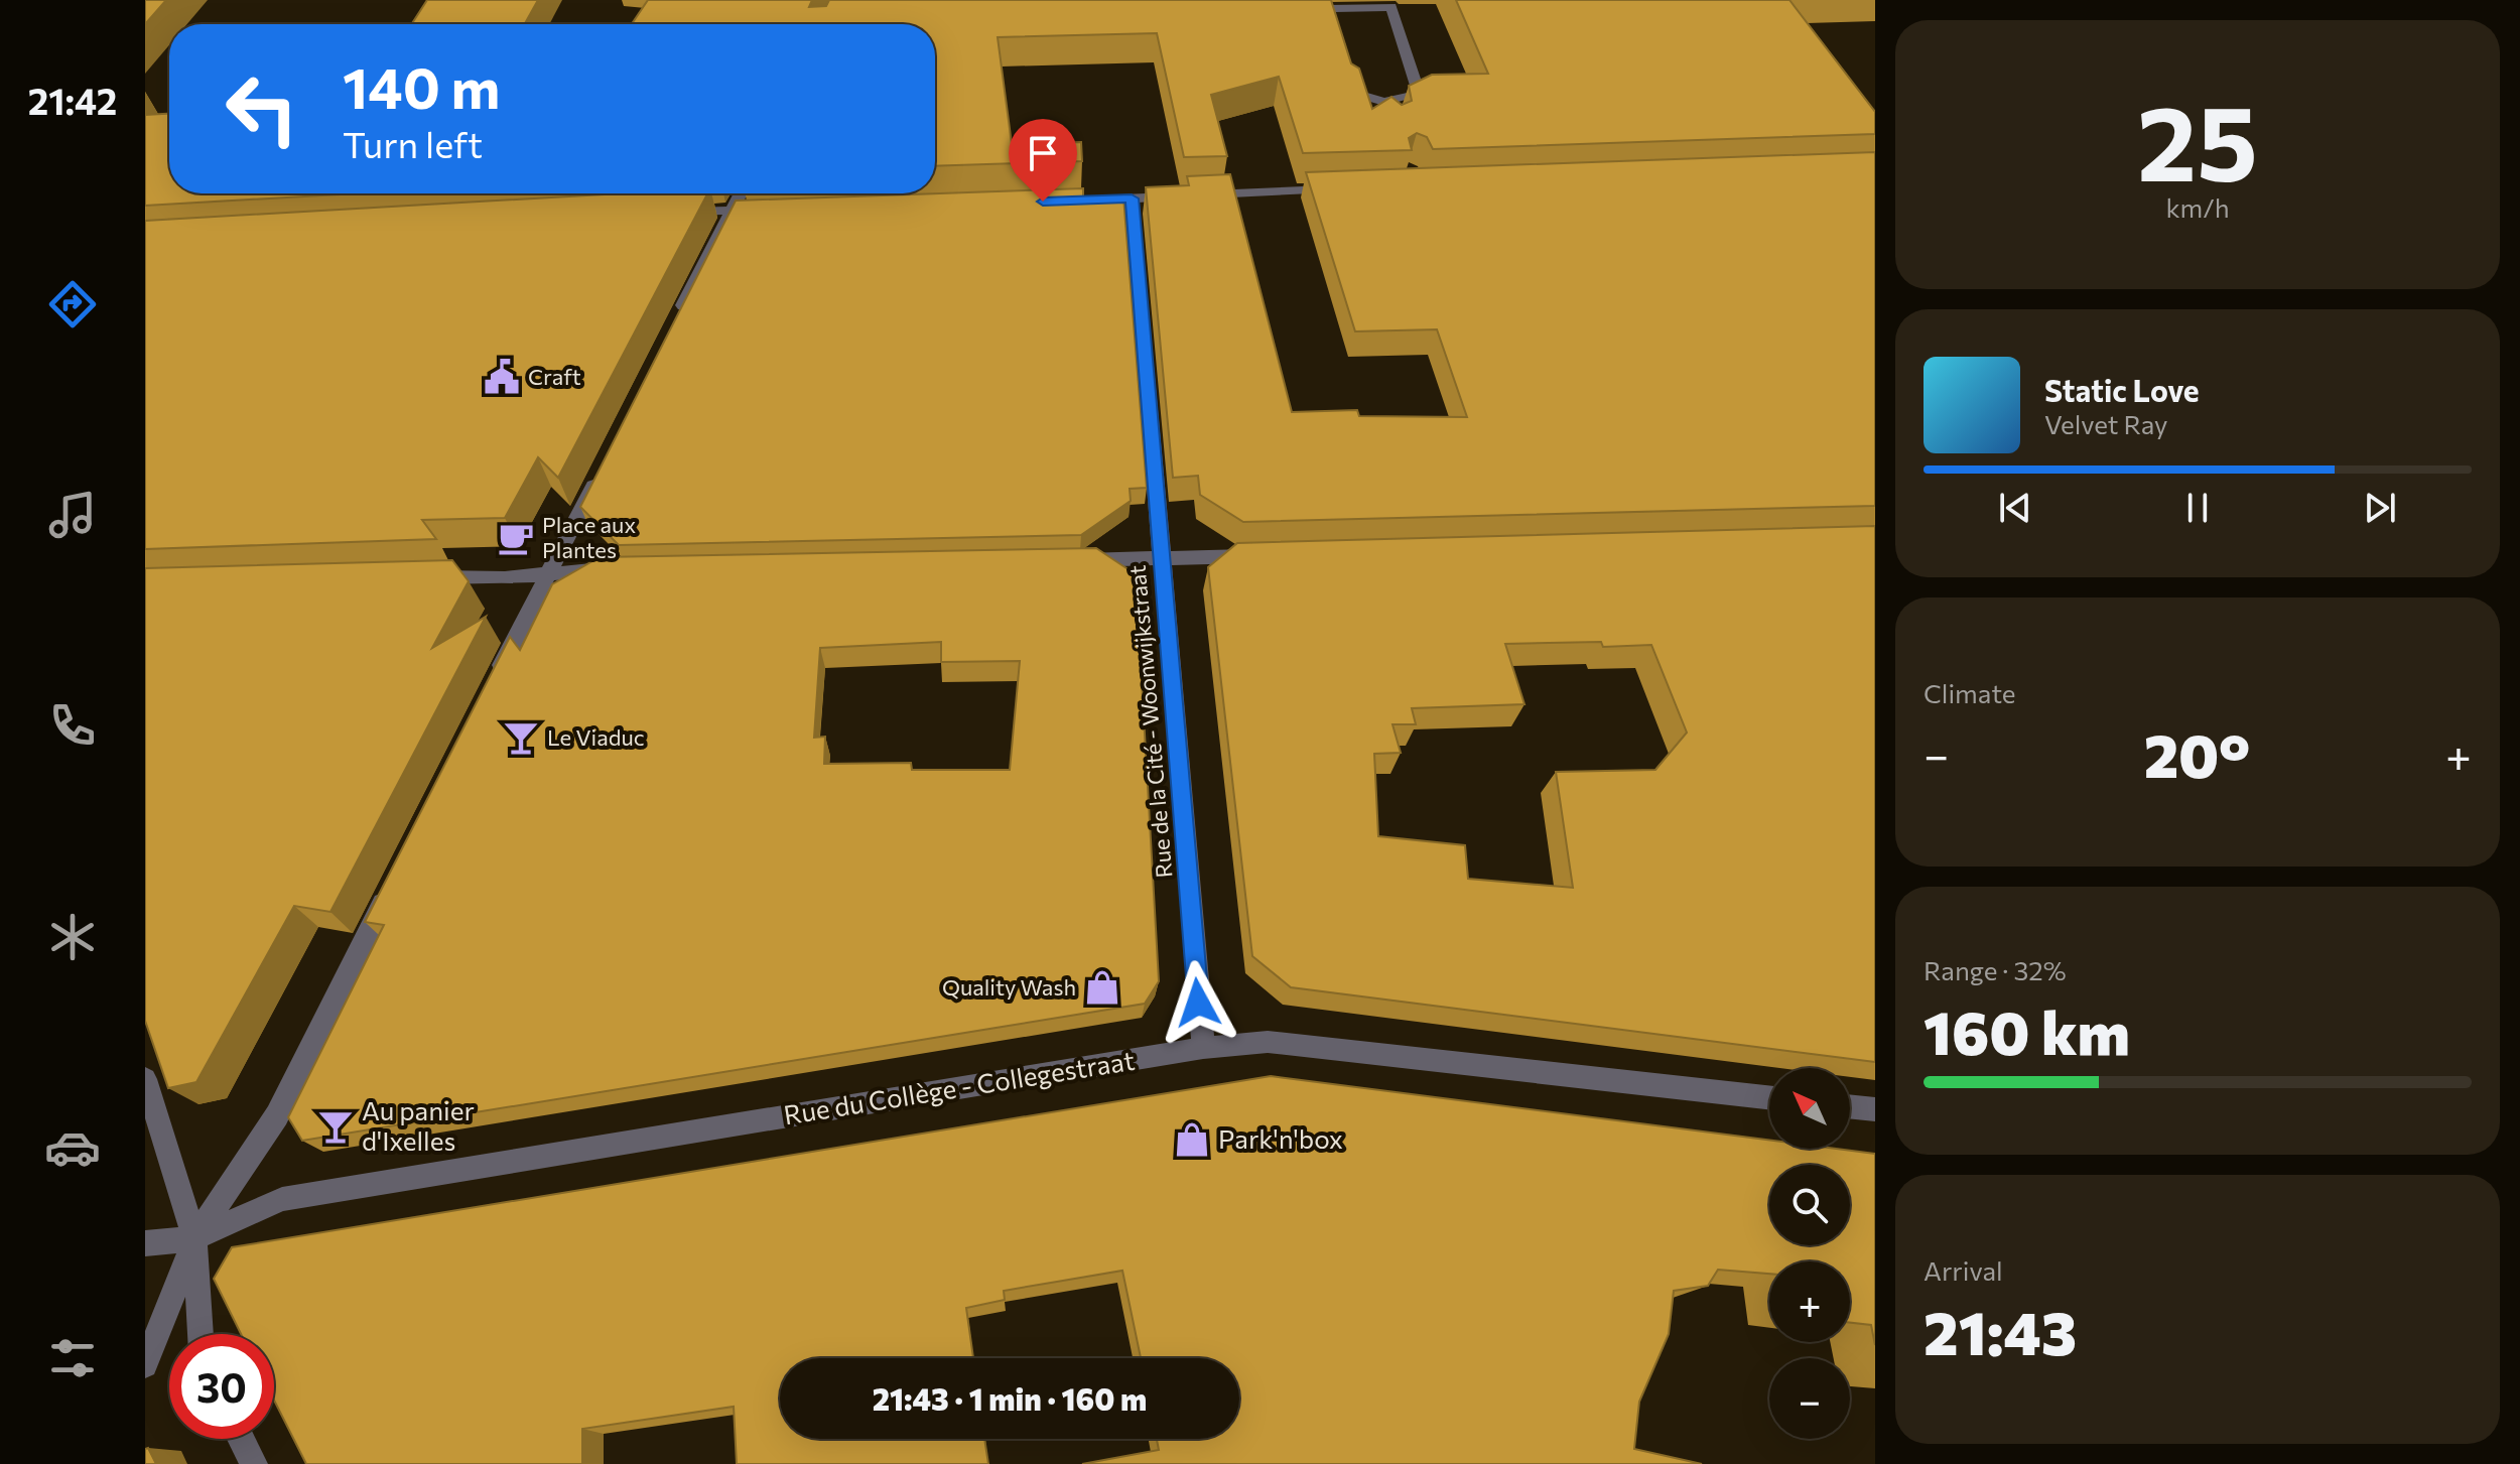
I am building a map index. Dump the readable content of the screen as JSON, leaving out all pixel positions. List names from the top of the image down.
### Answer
{
  "streets": {
    "street": ["Rue de la Cité - Woonwijkstraat", "Rue du Collège - Collegestraat"]
  },
  "crossings": [
    ["Rue de la Cité - Woonwijkstraat", "Rue du Collège - Collegestraat"]
  ],
  "places": {
    "public building": ["Craft"],
    "cafe": ["Place aux Plantes"],
    "bar": ["Le Viaduc", "Au panier d'Ixelles"],
    "shop": ["Quality Wash", "Park'n'box"]
  },
  "north": "top left",
  "page": {
    "tabs": "21:42",
    "tile": [
      ["25", "km/h"],
      "Climate",
      ["Range · 32%", "160 km"],
      ["Arrival", "21:43"]
    ],
    "turn": ["140 m", "Turn left"],
    "song": ["Static Love", "Velvet Ray"],
    "heat": ["−", "20°", "+"],
    "map_buttons": ["+", "−"],
    "limit": "30",
    "trip": "21:43 · 1 min · 160 m"
  }
}
